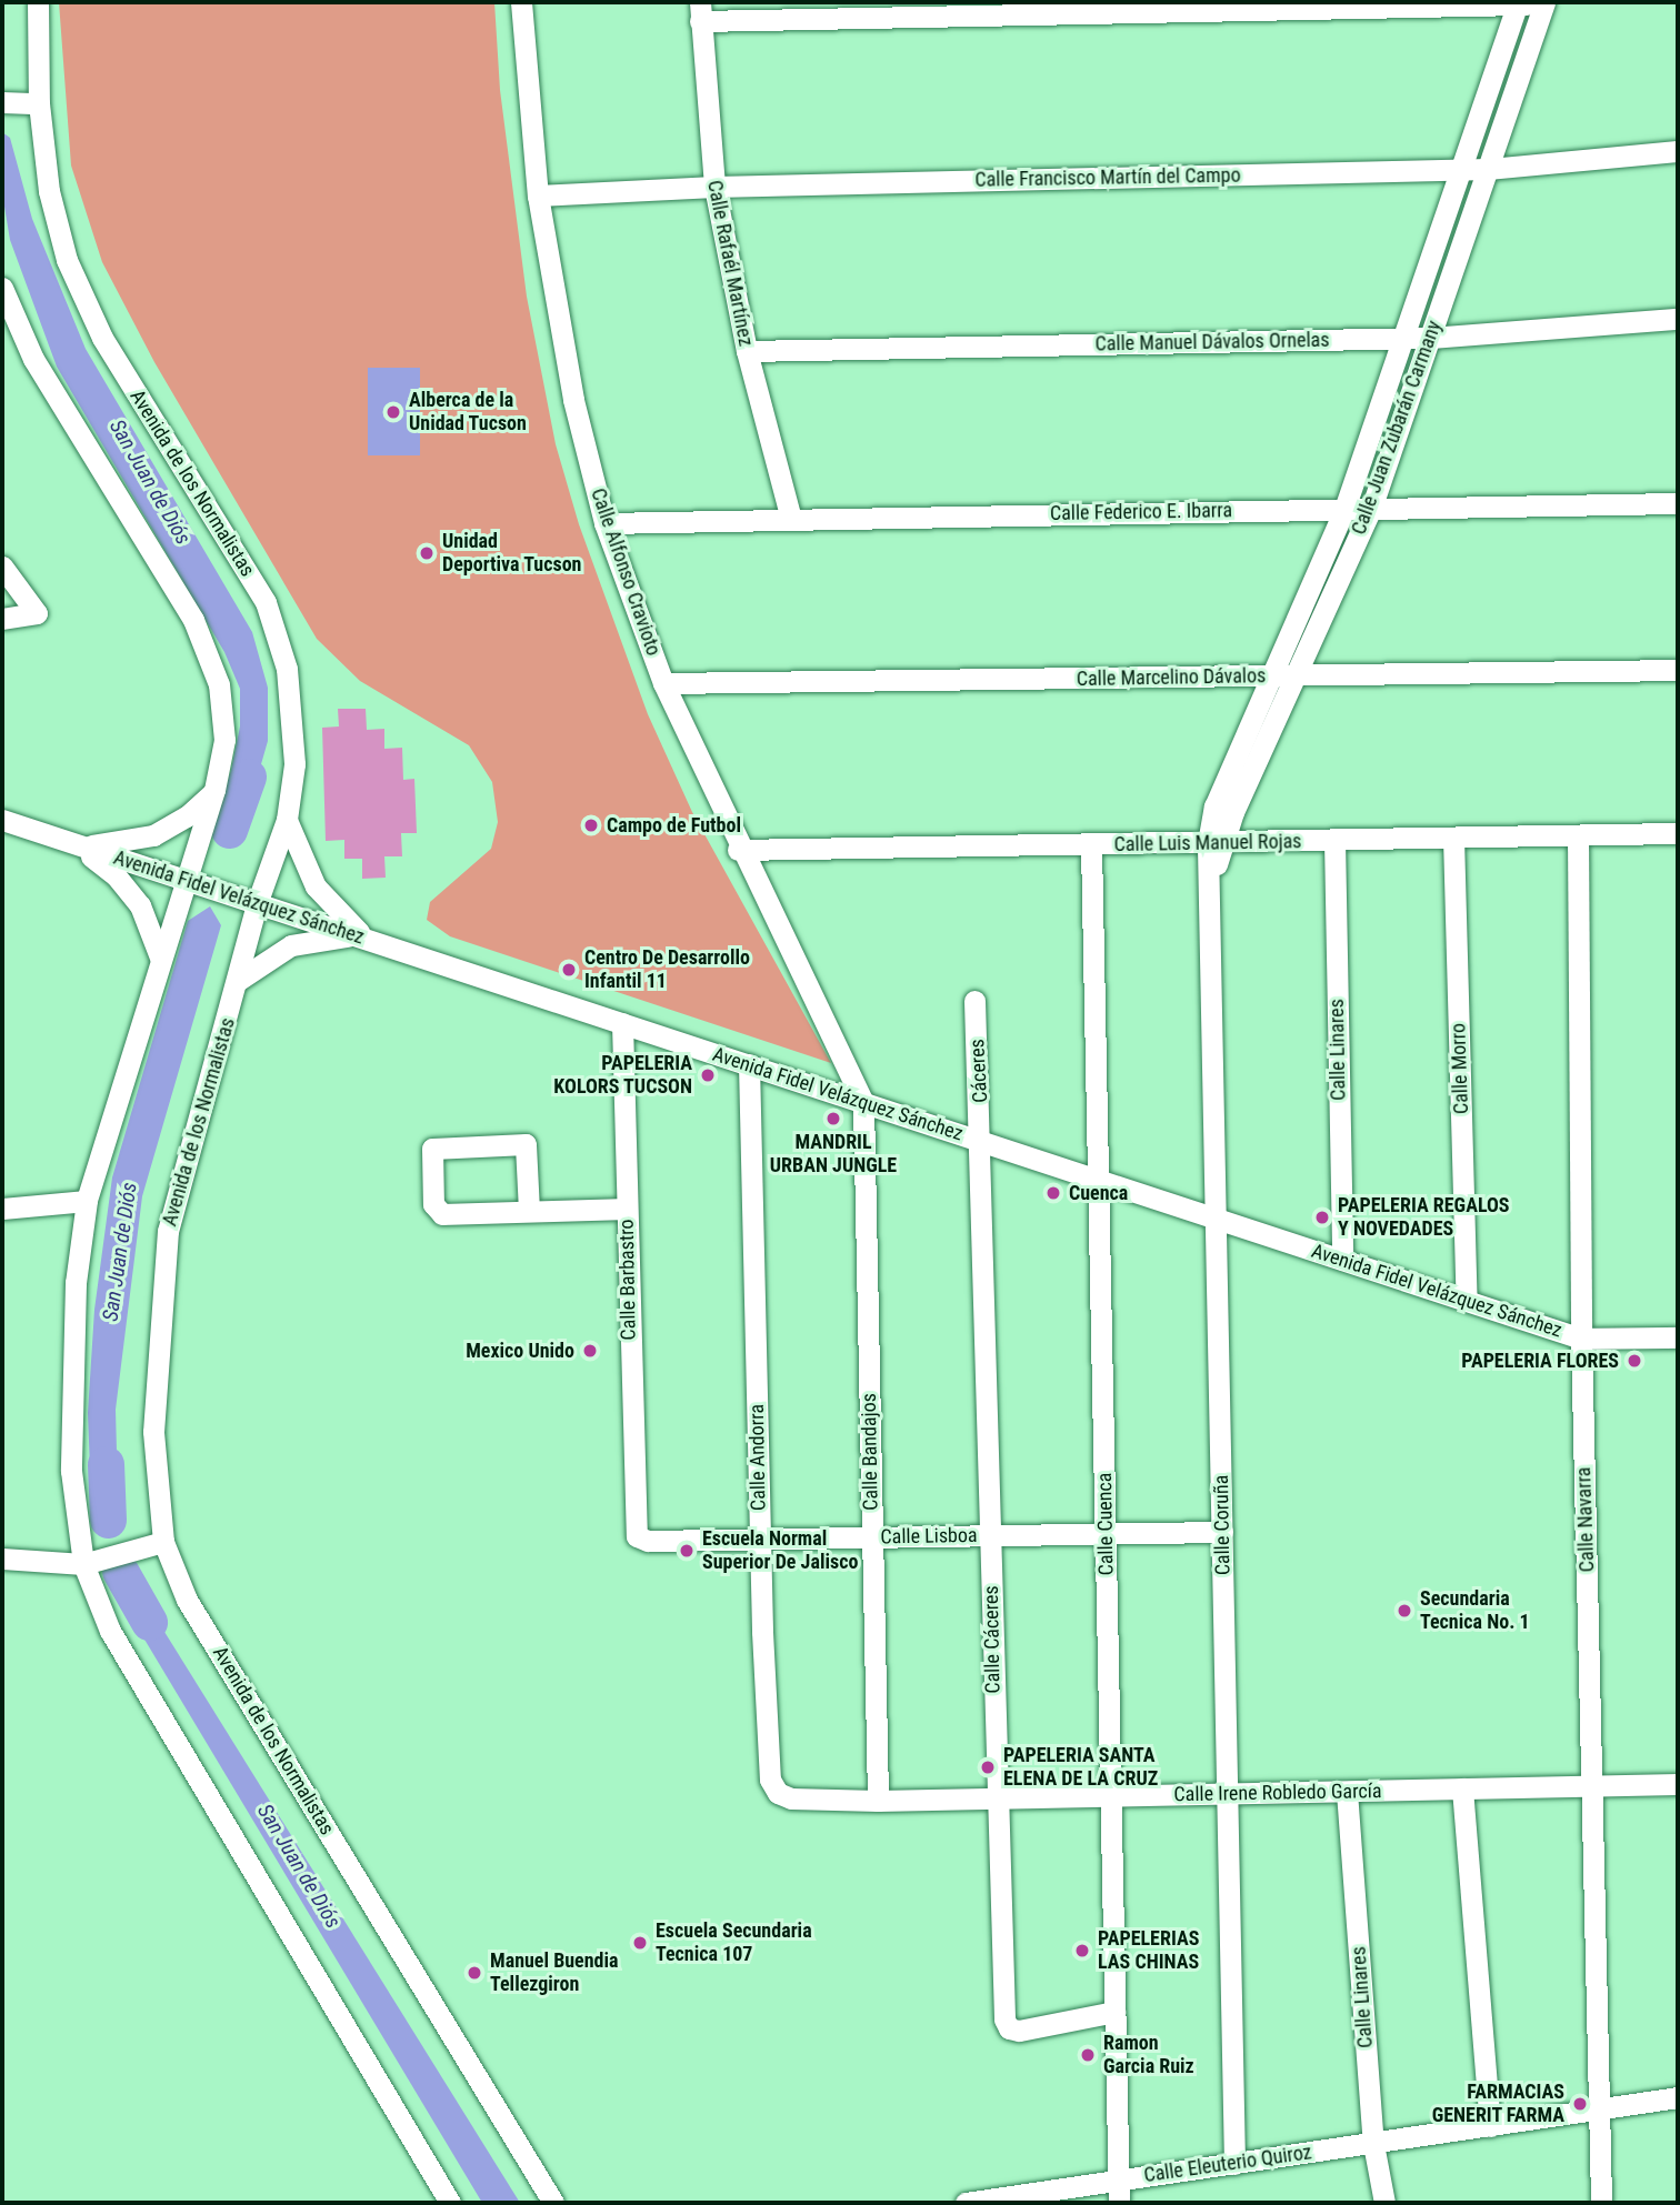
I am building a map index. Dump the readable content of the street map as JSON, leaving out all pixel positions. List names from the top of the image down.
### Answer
{
  "streets": {
    "street": [
      "Calle Francisco Martín del Campo",
      "Calle Rafaél Martínez",
      "Calle Manuel Dávalos Ornelas",
      "Calle Juan Zubarán Carmany",
      "Avenida de los Normalistas",
      "Calle Federico E. Ibarra",
      "Calle Alfonso Cravioto",
      "Calle Marcelino Dávalos",
      "Calle Luis Manuel Rojas",
      "Avenida Fidel Velázquez Sánchez",
      "Calle Linares",
      "Calle Morro",
      "Cáceres",
      "Calle Barbastro",
      "Calle Bandajos",
      "Calle Andorra",
      "Calle Navarra",
      "Calle Cuenca",
      "Calle Coruña",
      "Calle Lisboa",
      "Calle Cáceres",
      "Calle Irene Robledo García",
      "Calle Eleuterio Quiroz"
    ]
  },
  "crossings": [
    ["Calle Francisco Martín del Campo", "Calle Rafaél Martínez"],
    ["Calle Francisco Martín del Campo", "Calle Juan Zubarán Carmany"],
    ["Calle Francisco Martín del Campo", "Calle Alfonso Cravioto"],
    ["Calle Rafaél Martínez", "Calle Manuel Dávalos Ornelas"],
    ["Calle Rafaél Martínez", "Calle Federico E. Ibarra"],
    ["Calle Manuel Dávalos Ornelas", "Calle Juan Zubarán Carmany"],
    ["Calle Juan Zubarán Carmany", "Calle Federico E. Ibarra"],
    ["Calle Juan Zubarán Carmany", "Calle Marcelino Dávalos"],
    ["Calle Juan Zubarán Carmany", "Calle Luis Manuel Rojas"],
    ["Calle Juan Zubarán Carmany", "Calle Coruña"],
    ["Avenida de los Normalistas", "Avenida Fidel Velázquez Sánchez"],
    ["Calle Federico E. Ibarra", "Calle Alfonso Cravioto"],
    ["Calle Alfonso Cravioto", "Calle Marcelino Dávalos"],
    ["Calle Alfonso Cravioto", "Calle Luis Manuel Rojas"],
    ["Calle Alfonso Cravioto", "Avenida Fidel Velázquez Sánchez"],
    ["Calle Alfonso Cravioto", "Calle Bandajos"],
    ["Calle Luis Manuel Rojas", "Calle Linares"],
    ["Calle Luis Manuel Rojas", "Calle Morro"],
    ["Calle Luis Manuel Rojas", "Calle Navarra"],
    ["Calle Luis Manuel Rojas", "Calle Cuenca"],
    ["Calle Luis Manuel Rojas", "Calle Coruña"],
    ["Avenida Fidel Velázquez Sánchez", "Calle Linares"],
    ["Avenida Fidel Velázquez Sánchez", "Calle Morro"],
    ["Avenida Fidel Velázquez Sánchez", "Cáceres"],
    ["Avenida Fidel Velázquez Sánchez", "Calle Barbastro"],
    ["Avenida Fidel Velázquez Sánchez", "Calle Bandajos"],
    ["Avenida Fidel Velázquez Sánchez", "Calle Andorra"],
    ["Avenida Fidel Velázquez Sánchez", "Calle Navarra"],
    ["Avenida Fidel Velázquez Sánchez", "Calle Cuenca"],
    ["Avenida Fidel Velázquez Sánchez", "Calle Coruña"],
    ["Avenida Fidel Velázquez Sánchez", "Calle Cáceres"],
    ["Calle Linares", "Calle Irene Robledo García"],
    ["Calle Linares", "Calle Eleuterio Quiroz"],
    ["Cáceres", "Calle Cáceres"],
    ["Calle Barbastro", "Calle Lisboa"],
    ["Calle Bandajos", "Calle Andorra"],
    ["Calle Bandajos", "Calle Lisboa"],
    ["Calle Bandajos", "Calle Irene Robledo García"],
    ["Calle Andorra", "Calle Lisboa"],
    ["Calle Andorra", "Calle Irene Robledo García"],
    ["Calle Navarra", "Calle Irene Robledo García"],
    ["Calle Navarra", "Calle Eleuterio Quiroz"],
    ["Calle Cuenca", "Calle Lisboa"],
    ["Calle Cuenca", "Calle Cáceres"],
    ["Calle Cuenca", "Calle Irene Robledo García"],
    ["Calle Cuenca", "Calle Eleuterio Quiroz"],
    ["Calle Coruña", "Calle Lisboa"],
    ["Calle Coruña", "Calle Irene Robledo García"],
    ["Calle Coruña", "Calle Eleuterio Quiroz"],
    ["Calle Lisboa", "Calle Cáceres"],
    ["Calle Cáceres", "Calle Irene Robledo García"]
  ],
  "water": ["San Juan de Diós"],
  "places": [
    "Alberca de la Unidad Tucson",
    "Unidad Deportiva Tucson",
    "Campo de Futbol",
    "Centro De Desarrollo Infantil 11",
    "PAPELERIA KOLORS TUCSON",
    "MANDRIL URBAN JUNGLE",
    "Cuenca",
    "PAPELERIA REGALOS Y NOVEDADES",
    "Mexico Unido",
    "PAPELERIA FLORES",
    "Escuela Normal Superior De Jalisco",
    "Secundaria Tecnica No. 1",
    "PAPELERIA SANTA ELENA DE LA CRUZ",
    "Escuela Secundaria Tecnica 107",
    "PAPELERIAS LAS CHINAS",
    "Manuel Buendia Tellezgiron",
    "Ramon Garcia Ruiz",
    "FARMACIAS GENERIT FARMA"
  ]
}
